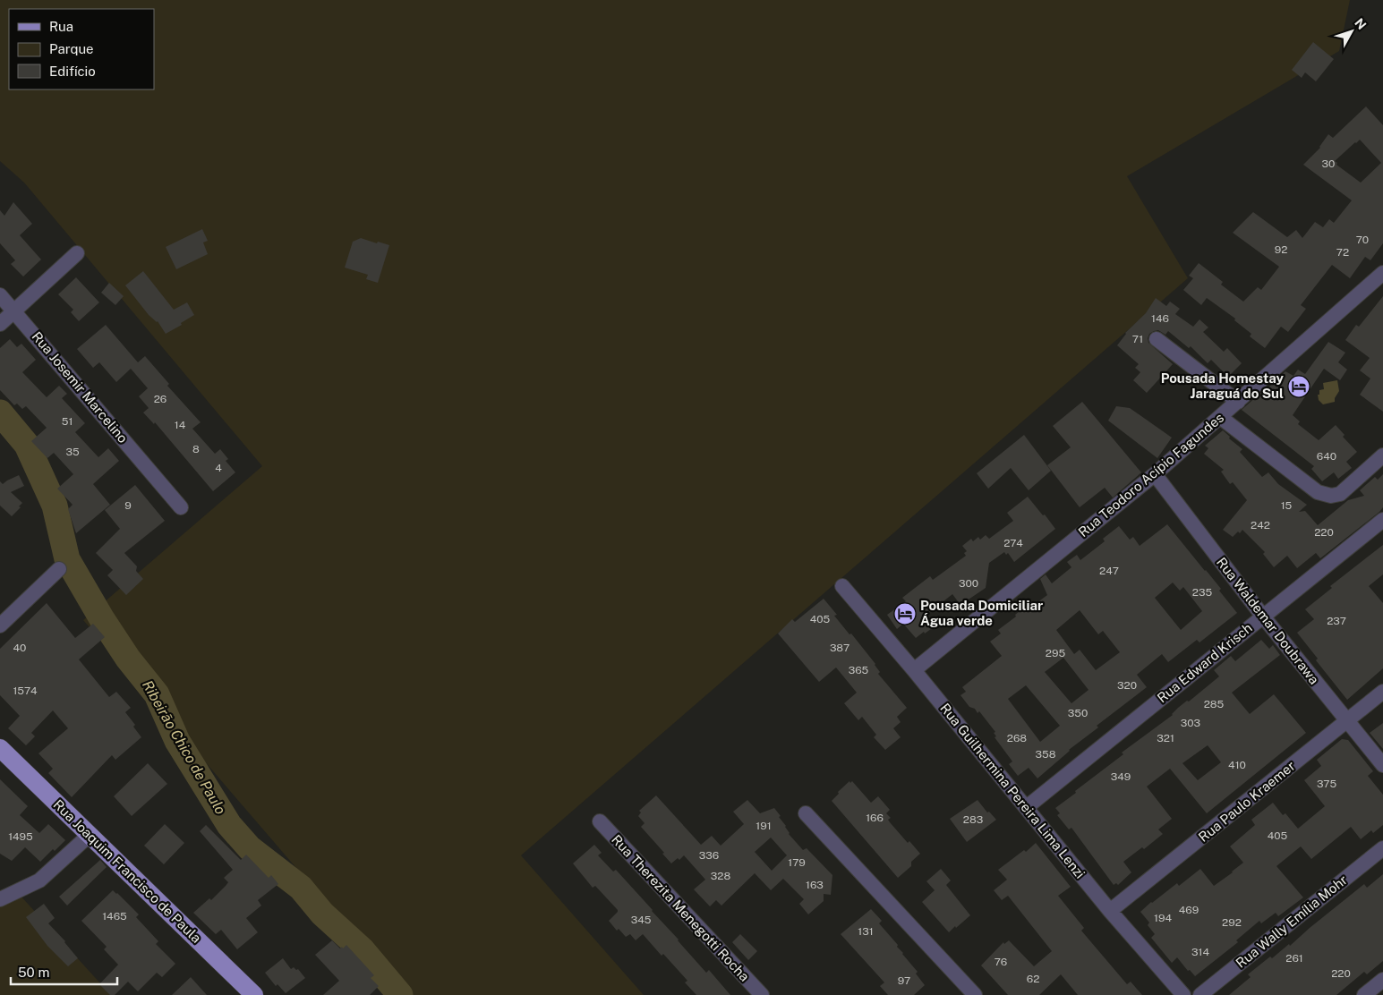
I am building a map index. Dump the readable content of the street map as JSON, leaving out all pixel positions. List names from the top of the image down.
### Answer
{
  "streets": {
    "main road": ["Rua Joaquim Francisco de Paula"],
    "street": [
      "Rua Josemir Marcelino",
      "Rua Teodoro Acípio Fagundes",
      "Rua Waldemar Doubrawa",
      "Rua Edward Krisch",
      "Rua Guilhermina Pereira Lima Lenzi",
      "Rua Paulo Kraemer",
      "Rua Therezita Menegotti Rocha",
      "Rua Wally Emília Mohr"
    ]
  },
  "crossings": [
    ["Rua Teodoro Acípio Fagundes", "Rua Waldemar Doubrawa"],
    ["Rua Teodoro Acípio Fagundes", "Rua Guilhermina Pereira Lima Lenzi"],
    ["Rua Waldemar Doubrawa", "Rua Edward Krisch"],
    ["Rua Waldemar Doubrawa", "Rua Paulo Kraemer"],
    ["Rua Edward Krisch", "Rua Guilhermina Pereira Lima Lenzi"],
    ["Rua Guilhermina Pereira Lima Lenzi", "Rua Paulo Kraemer"]
  ],
  "water": ["Ribeirão Chico de Paulo"],
  "places": {
    "hotel": ["Pousada Homestay Jaraguá do Sul", "Pousada Domiciliar Água verde"]
  },
  "house_numbers": [
    "30",
    "70",
    "92",
    "72",
    "146",
    "71",
    "26",
    "51",
    "14",
    "8",
    "35",
    "640",
    "4",
    "9",
    "15",
    "242",
    "220",
    "274",
    "247",
    "300",
    "235",
    "405",
    "237",
    "40",
    "387",
    "295",
    "365",
    "320",
    "1574",
    "285",
    "350",
    "303",
    "268",
    "321",
    "358",
    "410",
    "349",
    "375",
    "166",
    "283",
    "191",
    "405",
    "1495",
    "336",
    "179",
    "328",
    "163",
    "469",
    "1465",
    "194",
    "345",
    "292",
    "131",
    "314",
    "261",
    "76",
    "220",
    "62",
    "97"
  ],
  "legend": ["Rua", "Parque", "Edifício"],
  "scale_bar": "50 m",
  "north": "top right"
}
